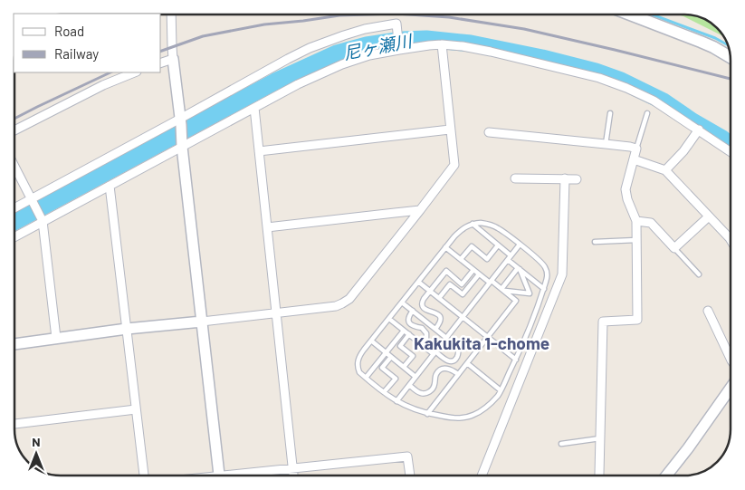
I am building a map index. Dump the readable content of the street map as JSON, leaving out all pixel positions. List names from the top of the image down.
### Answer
{
  "districts": ["Kakukita 1-chome"],
  "water": ["尼ヶ瀬川"],
  "legend": ["Road", "Railway"],
  "north": "top"
}
